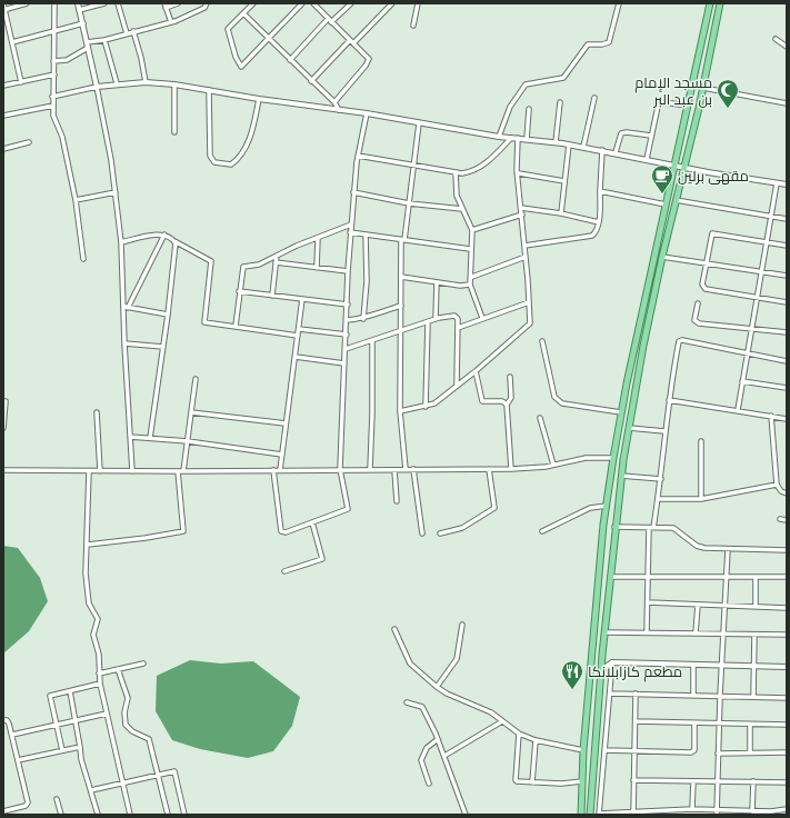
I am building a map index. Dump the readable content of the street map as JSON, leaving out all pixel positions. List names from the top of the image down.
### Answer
{
  "places": {
    "mosque": ["مسجد الإمام بن عبد البر"],
    "cafe": ["مقهى برلين"],
    "restaurant": ["مطعم كازابلانكا"]
  }
}
